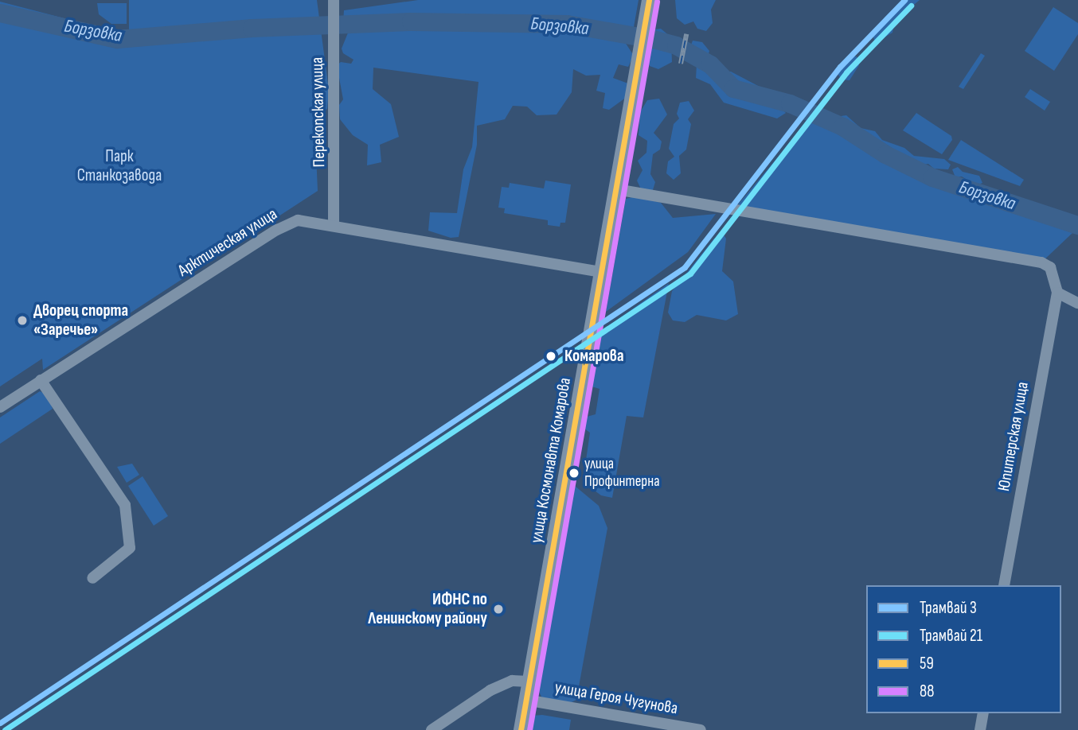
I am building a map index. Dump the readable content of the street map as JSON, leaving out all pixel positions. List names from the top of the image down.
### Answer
{
  "streets": {
    "street": [
      "Перекопская улица",
      "Арктическая улица",
      "Юпитерская улица",
      "улица Космонавта Комарова",
      "улица Героя Чугунова"
    ]
  },
  "crossings": [
    ["Перекопская улица", "Арктическая улица"],
    ["Арктическая улица", "улица Космонавта Комарова"],
    ["улица Космонавта Комарова", "улица Героя Чугунова"]
  ],
  "water": ["Борзовка"],
  "parks": ["Парк Станкозавода"],
  "places": [
    "Дворец спорта «Заречье»",
    "Комарова",
    "улица Профинтерна",
    "ИФНС по Ленинскому району"
  ],
  "lines": [
    "tram line 3",
    "transit line 59",
    "transit line 88",
    "tram line 21"
  ],
  "legend": [
    "Трамвай 3",
    "Трамвай 21",
    "59",
    "88"
  ]
}
